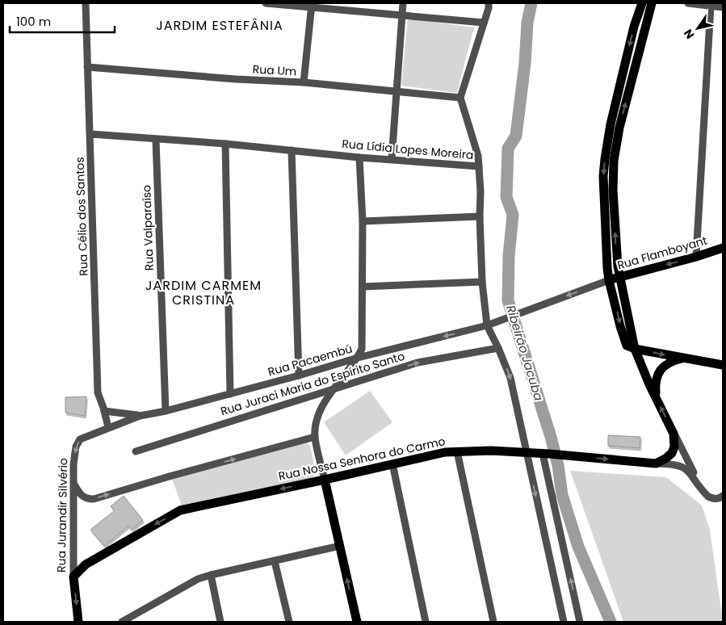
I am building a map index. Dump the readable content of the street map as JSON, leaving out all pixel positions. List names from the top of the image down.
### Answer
{
  "streets": {
    "main road": ["Rua Flamboyant", "Rua Nossa Senhora do Carmo", "Rua Jurandir Silvério"],
    "street": [
      "Rua Um",
      "Rua Lídia Lopes Moreira",
      "Rua Célio dos Santos",
      "Rua Valparaíso",
      "Rua Pacaembú",
      "Rua Juraci Maria do Espírito Santo"
    ]
  },
  "crossings": [
    ["Rua Um", "Rua Célio dos Santos"],
    ["Rua Lídia Lopes Moreira", "Rua Célio dos Santos"],
    ["Rua Lídia Lopes Moreira", "Rua Valparaíso"],
    ["Rua Lídia Lopes Moreira", "Rua Pacaembú"],
    ["Rua Lídia Lopes Moreira", "Rua Juraci Maria do Espírito Santo"],
    ["Rua Lídia Lopes Moreira", "Rua Nossa Senhora do Carmo"],
    ["Rua Célio dos Santos", "Rua Pacaembú"],
    ["Rua Célio dos Santos", "Rua Jurandir Silvério"],
    ["Rua Valparaíso", "Rua Pacaembú"],
    ["Rua Flamboyant", "Rua Pacaembú"],
    ["Rua Pacaembú", "Rua Jurandir Silvério"],
    ["Rua Nossa Senhora do Carmo", "Rua Jurandir Silvério"]
  ],
  "one_way": ["Rua Flamboyant", "Rua Juraci Maria do Espírito Santo", "Rua Jurandir Silvério"],
  "districts": ["JARDIM ESTEFÂNIA", "JARDIM CARMEM CRISTINA"],
  "water": ["Ribeirão Jacuba"],
  "scale_bar": "100 m",
  "north": "bottom left"
}
